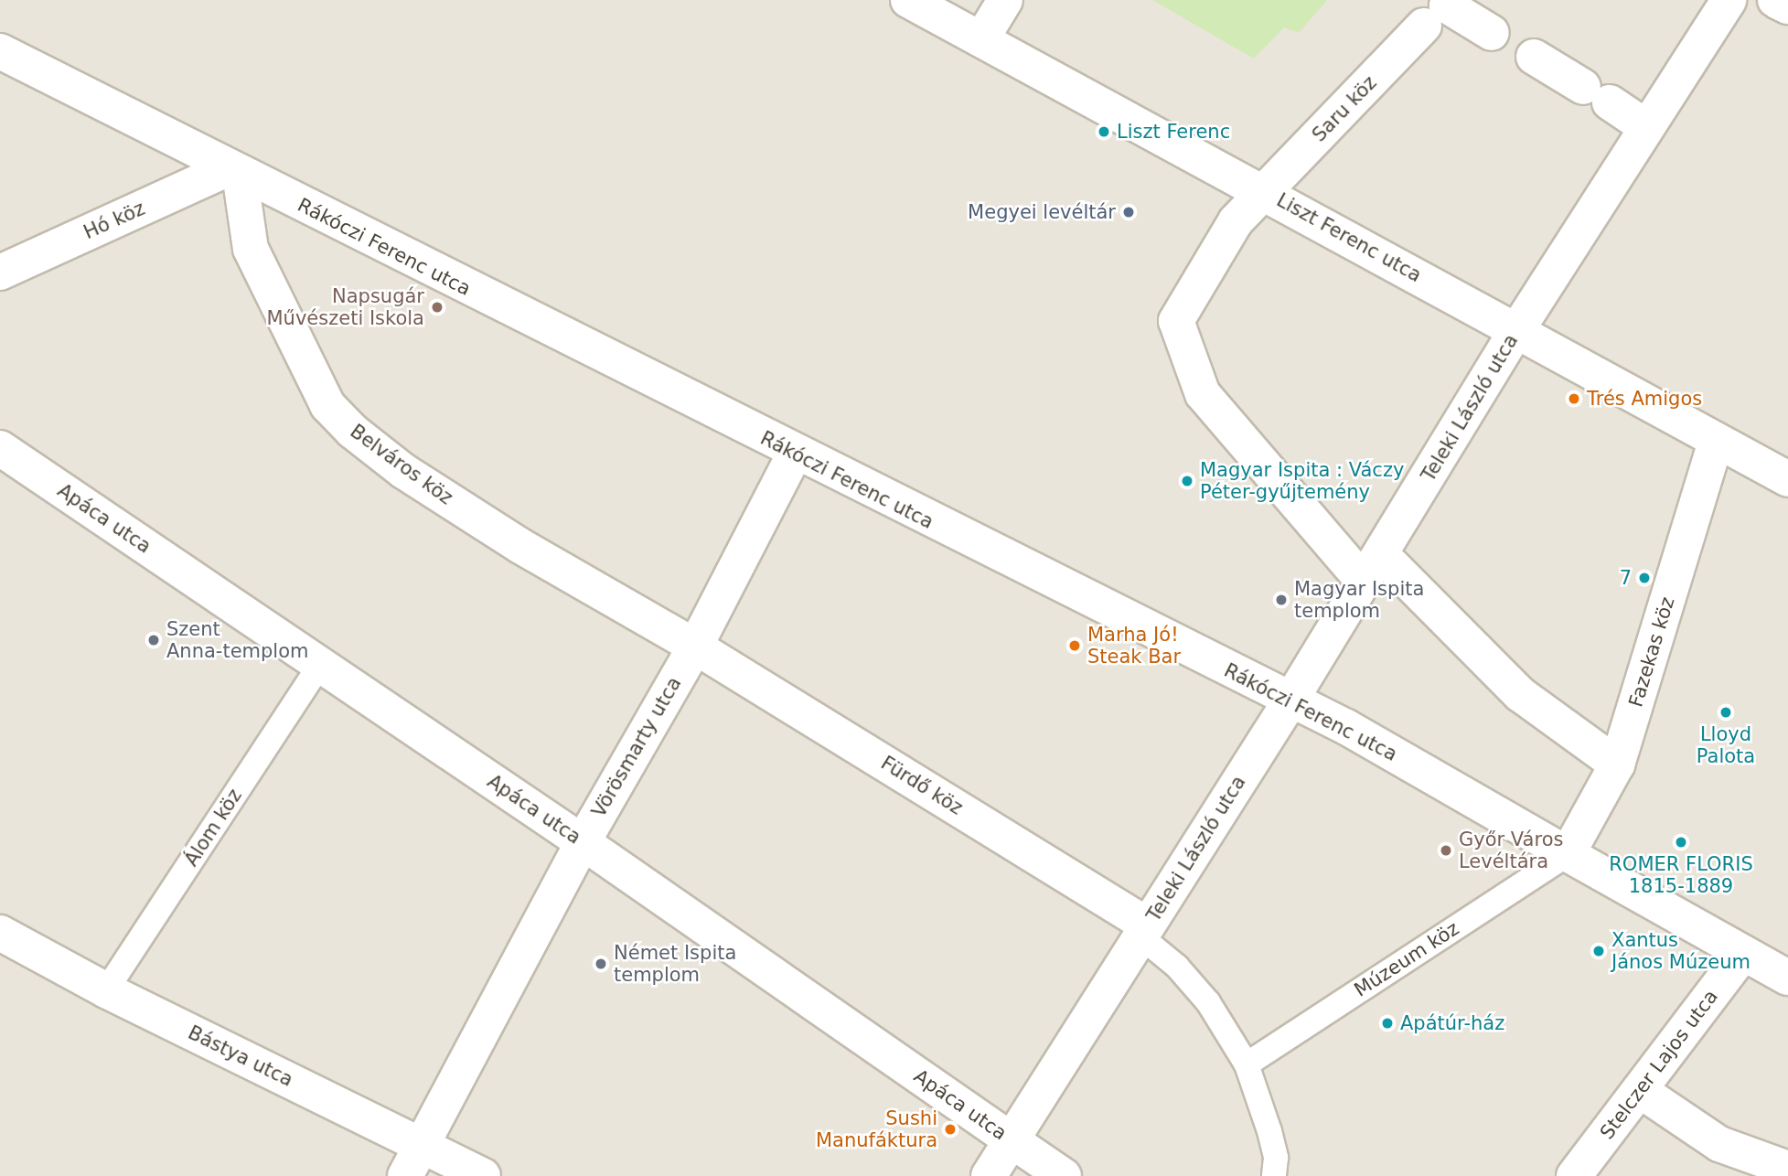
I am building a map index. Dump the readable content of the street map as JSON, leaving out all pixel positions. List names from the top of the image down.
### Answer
{
  "streets": {
    "street": [
      "Saru köz",
      "Hó köz",
      "Liszt Ferenc utca",
      "Rákóczi Ferenc utca",
      "Teleki László utca",
      "Belváros köz",
      "Apáca utca",
      "Fazekas köz",
      "Vörösmarty utca",
      "Fürdő köz",
      "Bástya utca",
      "Stelczer Lajos utca"
    ],
    "lane": ["Álom köz", "Múzeum köz"]
  },
  "crossings": [
    ["Saru köz", "Liszt Ferenc utca"],
    ["Saru köz", "Teleki László utca"],
    ["Hó köz", "Rákóczi Ferenc utca"],
    ["Hó köz", "Belváros köz"],
    ["Liszt Ferenc utca", "Teleki László utca"],
    ["Liszt Ferenc utca", "Fazekas köz"],
    ["Rákóczi Ferenc utca", "Teleki László utca"],
    ["Rákóczi Ferenc utca", "Belváros köz"],
    ["Rákóczi Ferenc utca", "Fazekas köz"],
    ["Rákóczi Ferenc utca", "Vörösmarty utca"],
    ["Rákóczi Ferenc utca", "Múzeum köz"],
    ["Rákóczi Ferenc utca", "Stelczer Lajos utca"],
    ["Teleki László utca", "Apáca utca"],
    ["Teleki László utca", "Fürdő köz"],
    ["Belváros köz", "Vörösmarty utca"],
    ["Belváros köz", "Fürdő köz"],
    ["Apáca utca", "Vörösmarty utca"],
    ["Apáca utca", "Álom köz"],
    ["Fazekas köz", "Múzeum köz"],
    ["Vörösmarty utca", "Fürdő köz"],
    ["Vörösmarty utca", "Bástya utca"],
    ["Álom köz", "Bástya utca"]
  ],
  "places": [
    "Liszt Ferenc",
    "Megyei levéltár",
    "Napsugár Művészeti Iskola",
    "Trés Amigos",
    "Magyar Ispita : Váczy Péter-gyűjtemény",
    "7",
    "Magyar Ispita templom",
    "Szent Anna-templom",
    "Marha Jó! Steak Bar",
    "Lloyd Palota",
    "ROMER FLORIS 1815-1889",
    "Győr Város Levéltára",
    "Xantus János Múzeum",
    "Német Ispita templom",
    "Apátúr-ház",
    "Sushi Manufáktura"
  ]
}
